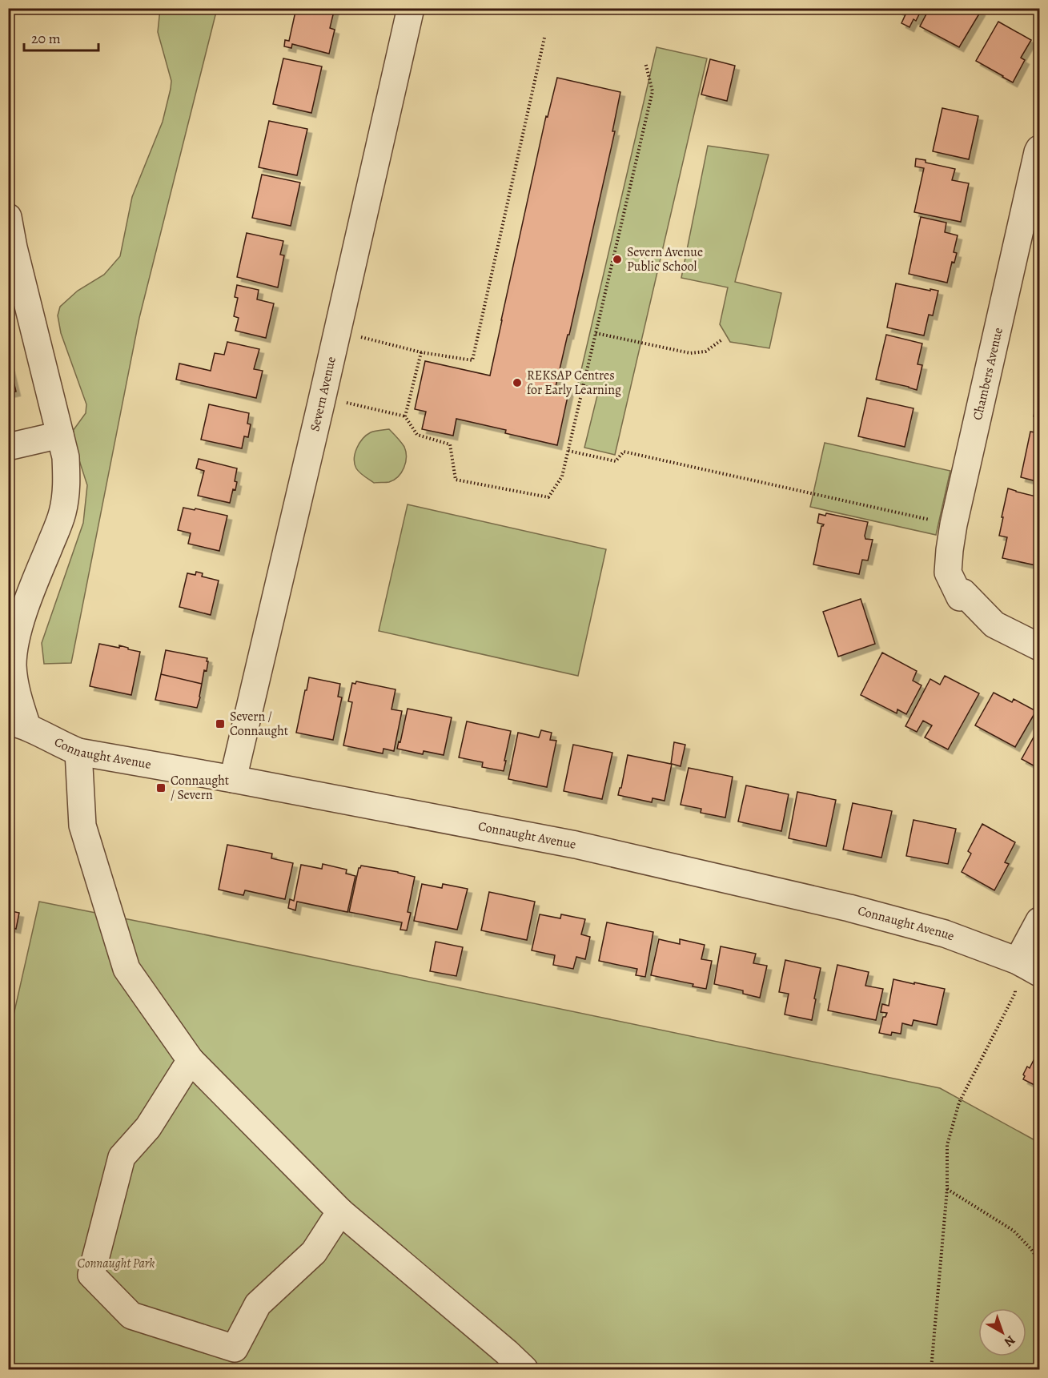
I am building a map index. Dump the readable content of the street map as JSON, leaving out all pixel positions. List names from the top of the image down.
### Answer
{
  "streets": {
    "street": ["Chambers Avenue", "Severn Avenue", "Connaught Avenue"]
  },
  "crossings": [
    ["Severn Avenue", "Connaught Avenue"]
  ],
  "parks": ["Connaught Park"],
  "places": {
    "other": ["Severn Avenue Public School", "REKSAP Centres for Early Learning"],
    "transit": ["Severn / Connaught", "Connaught / Severn"]
  },
  "scale_bar": "20 m",
  "north": "bottom right"
}
